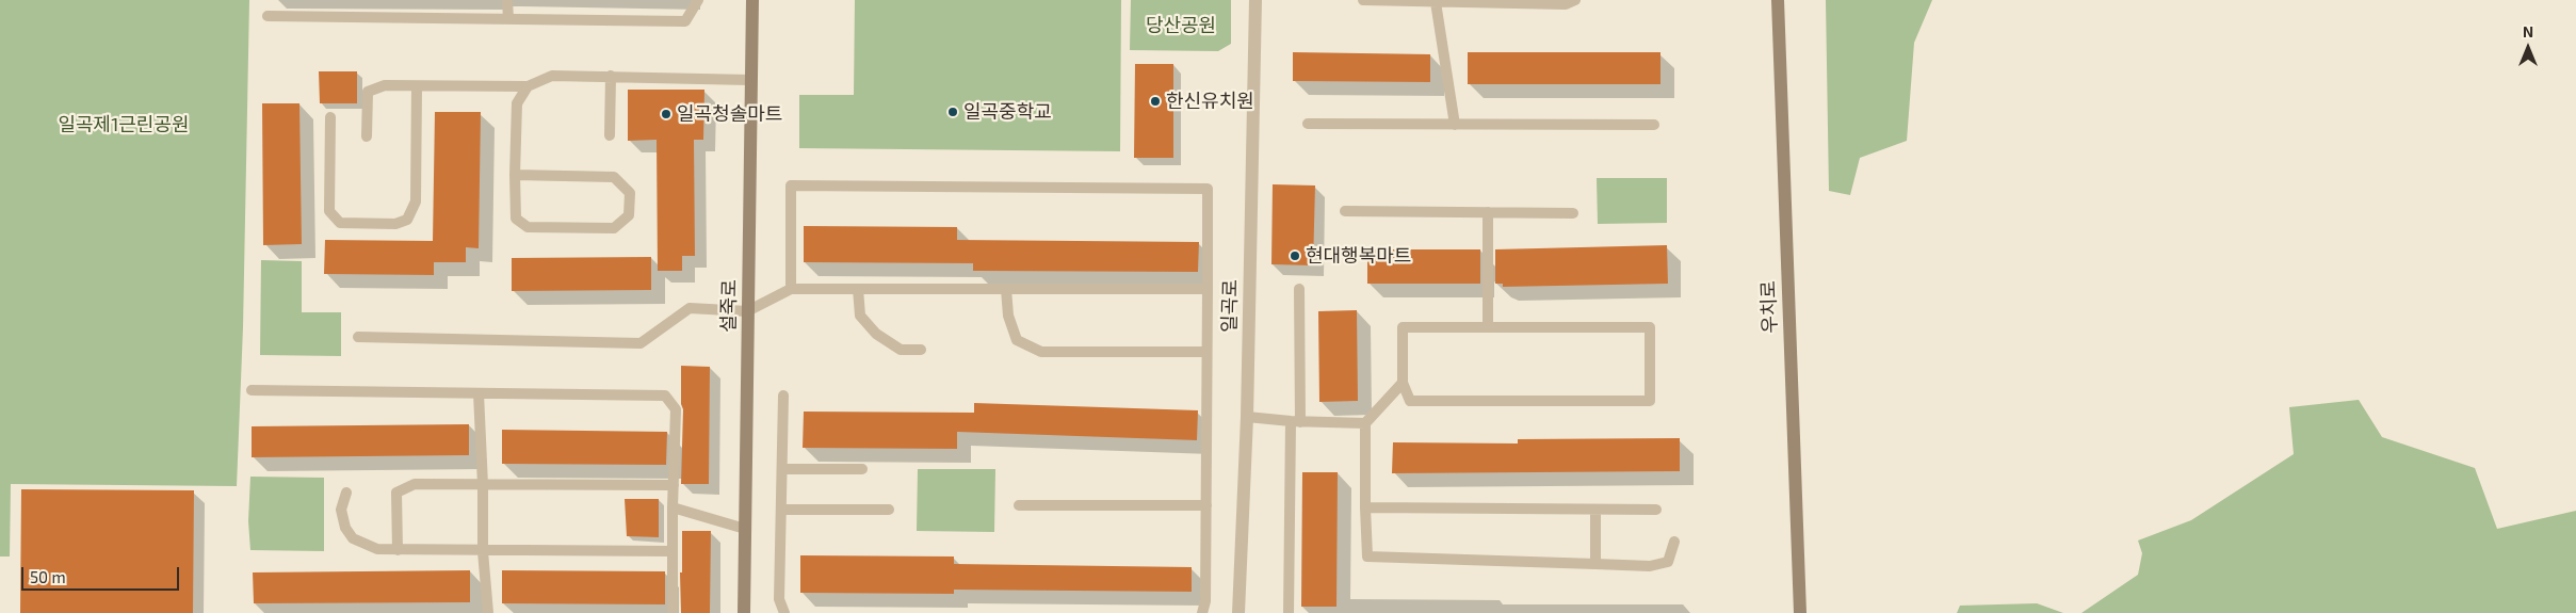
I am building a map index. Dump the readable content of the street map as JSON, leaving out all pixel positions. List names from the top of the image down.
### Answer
{
  "streets": {
    "main road": ["설죽로", "우치로"],
    "street": ["일곡로"]
  },
  "parks": ["당산공원", "일곡제1근린공원"],
  "places": [
    "한신유치원",
    "일곡중학교",
    "일곡청솔마트",
    "현대행복마트"
  ],
  "scale_bar": "50 m",
  "north": "top"
}
